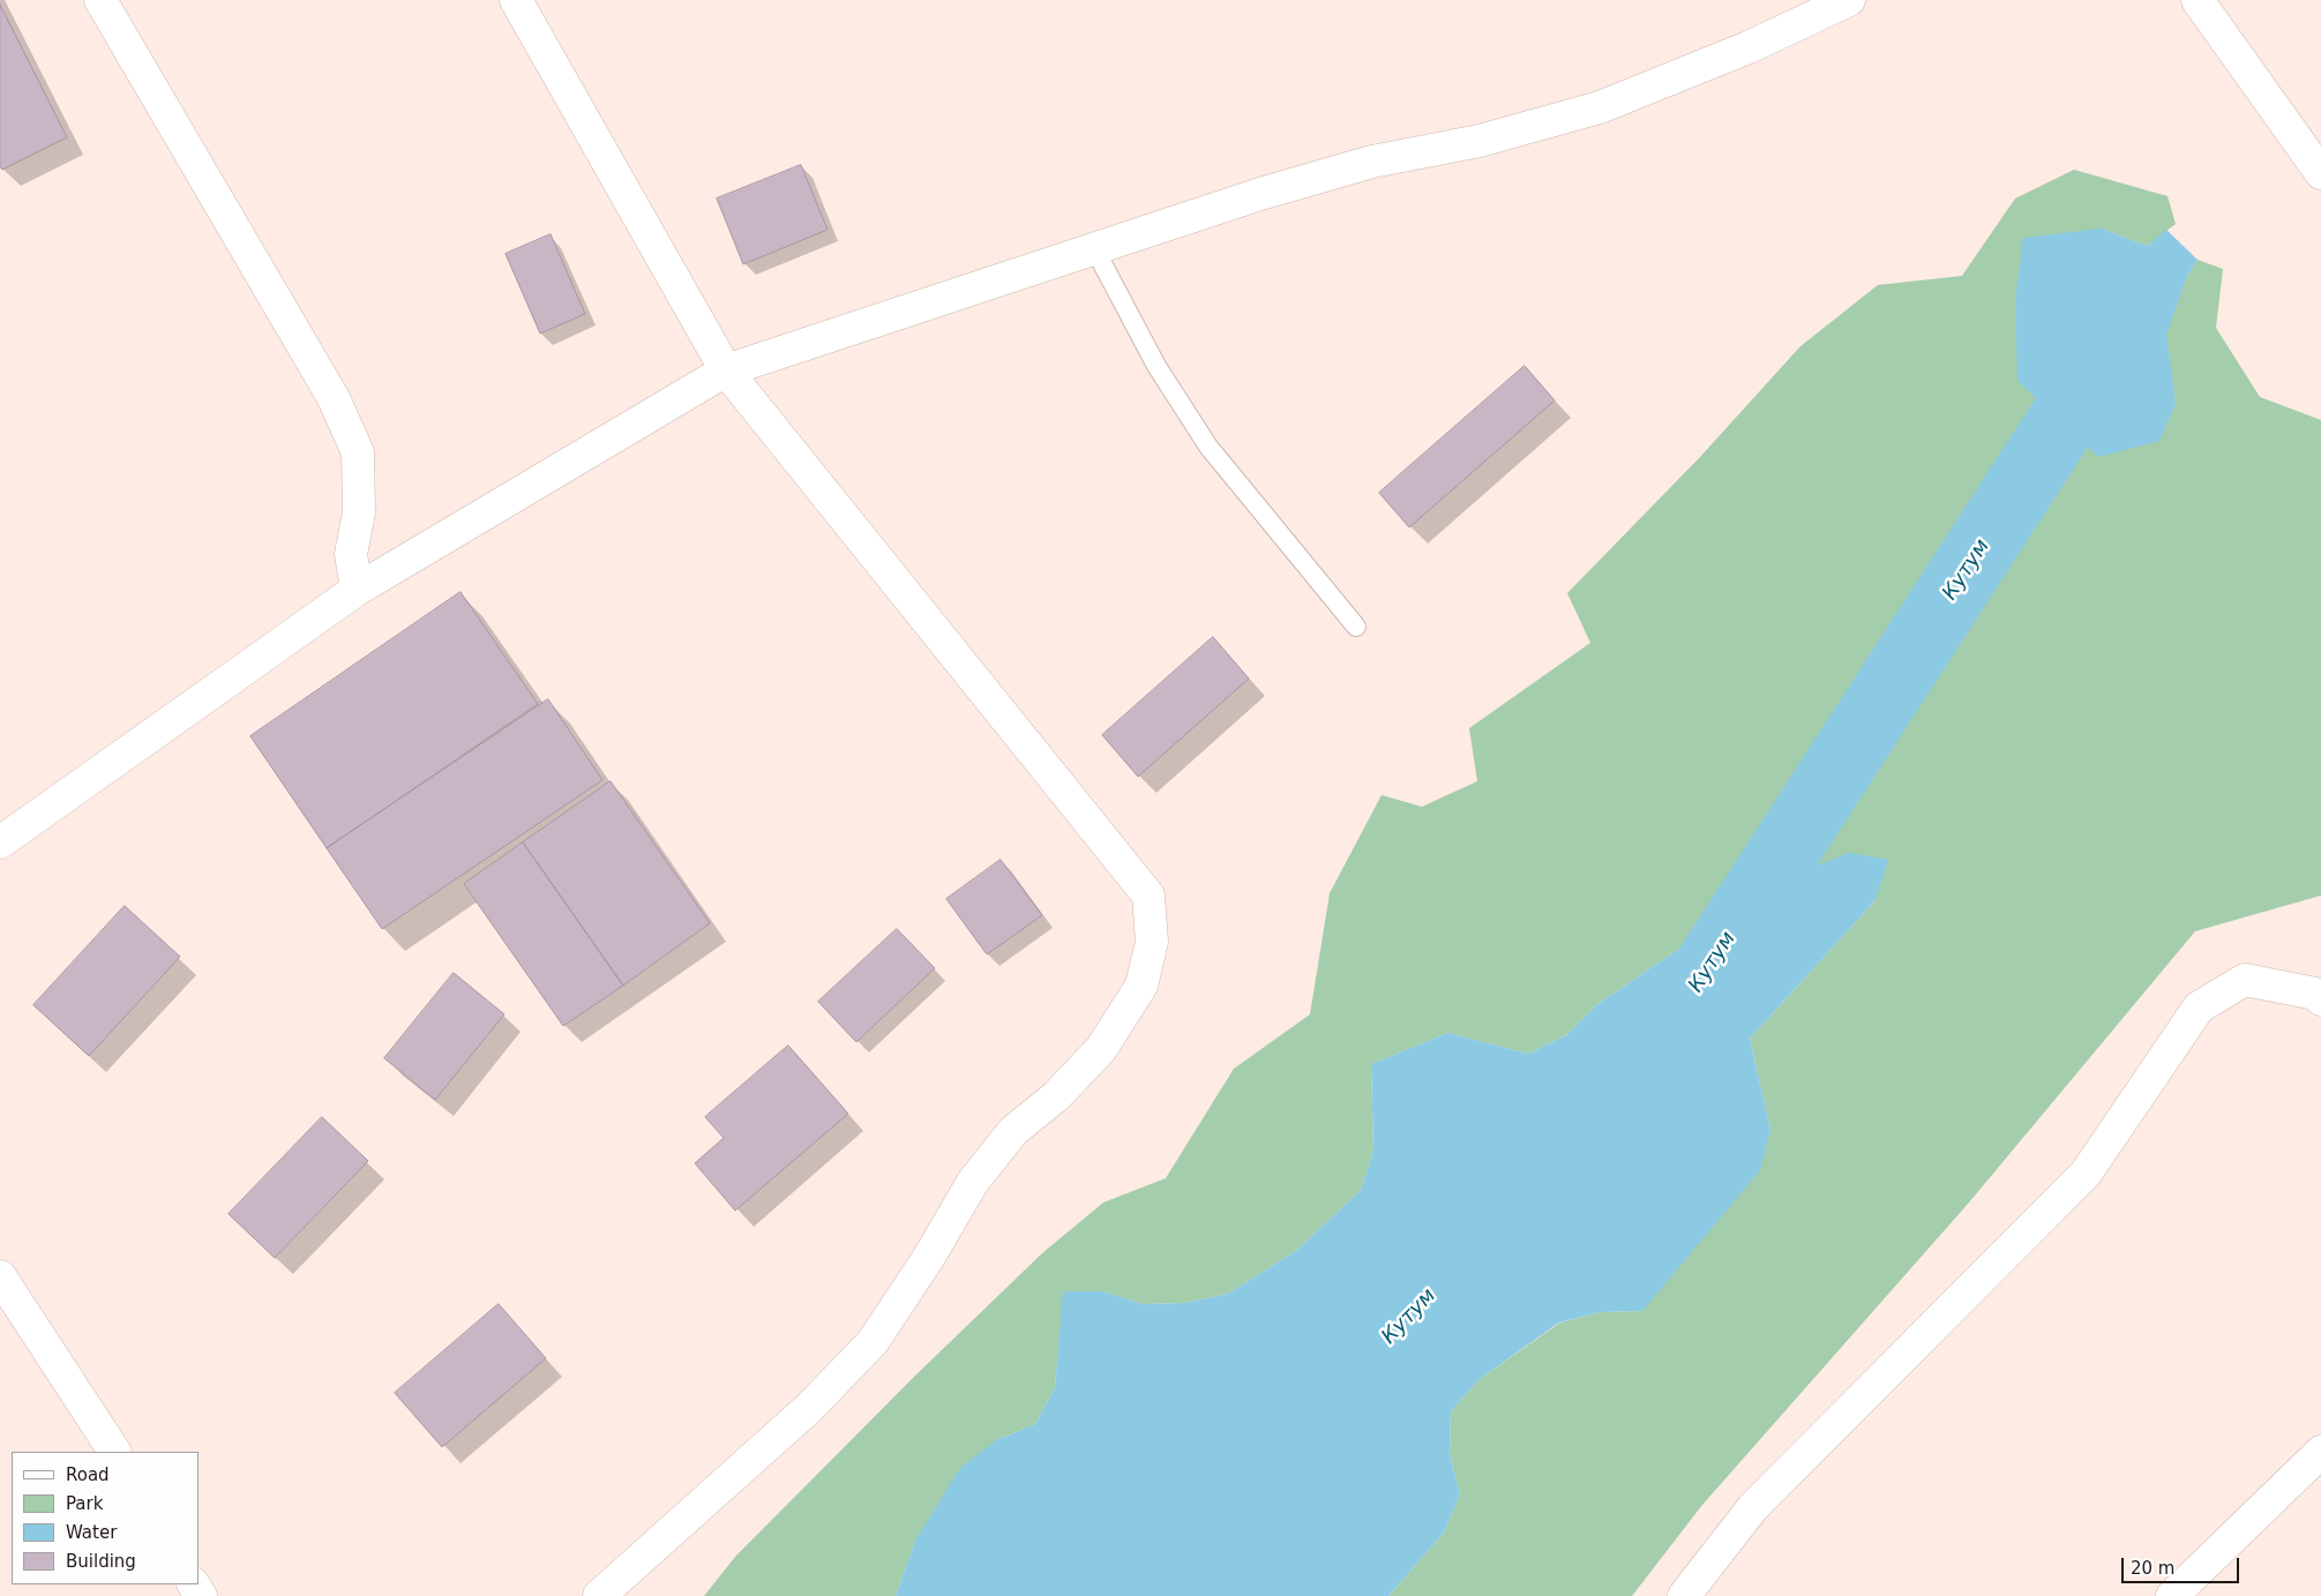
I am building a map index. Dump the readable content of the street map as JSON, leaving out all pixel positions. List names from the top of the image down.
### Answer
{
  "water": ["Кутум"],
  "legend": [
    "Road",
    "Park",
    "Water",
    "Building"
  ],
  "scale_bar": "20 m"
}
